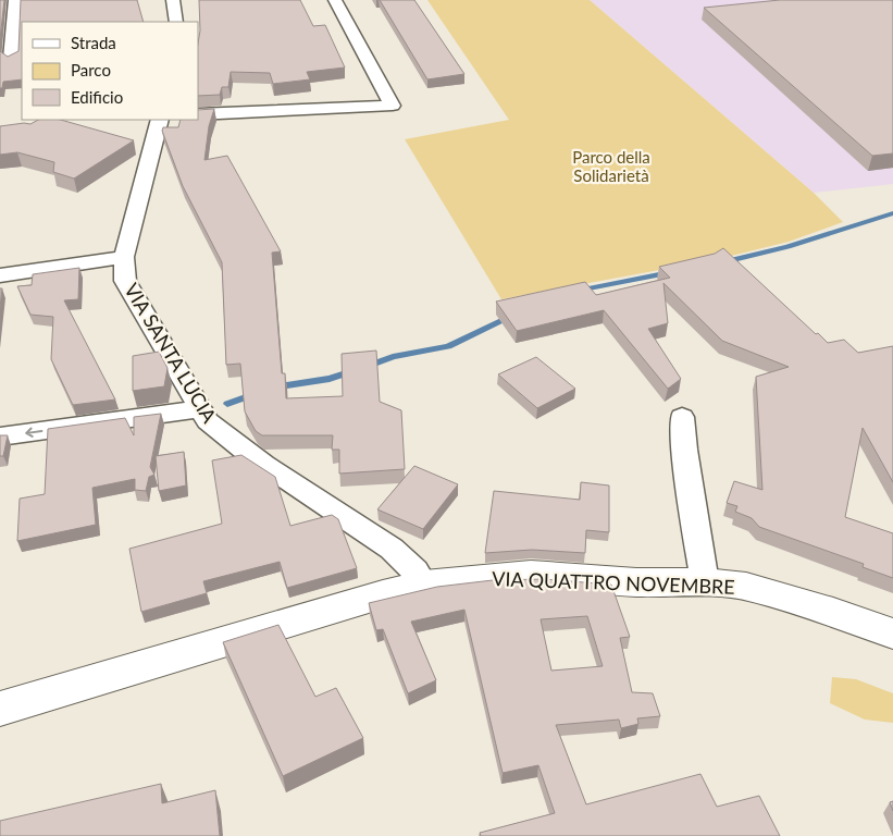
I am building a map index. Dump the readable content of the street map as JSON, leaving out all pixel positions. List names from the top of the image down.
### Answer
{
  "streets": {
    "street": ["VIA SANTA LUCIA", "VIA QUATTRO NOVEMBRE"]
  },
  "crossings": [
    ["VIA SANTA LUCIA", "VIA QUATTRO NOVEMBRE"]
  ],
  "parks": ["Parco della Solidarietà"],
  "legend": ["Strada", "Parco", "Edificio"]
}
